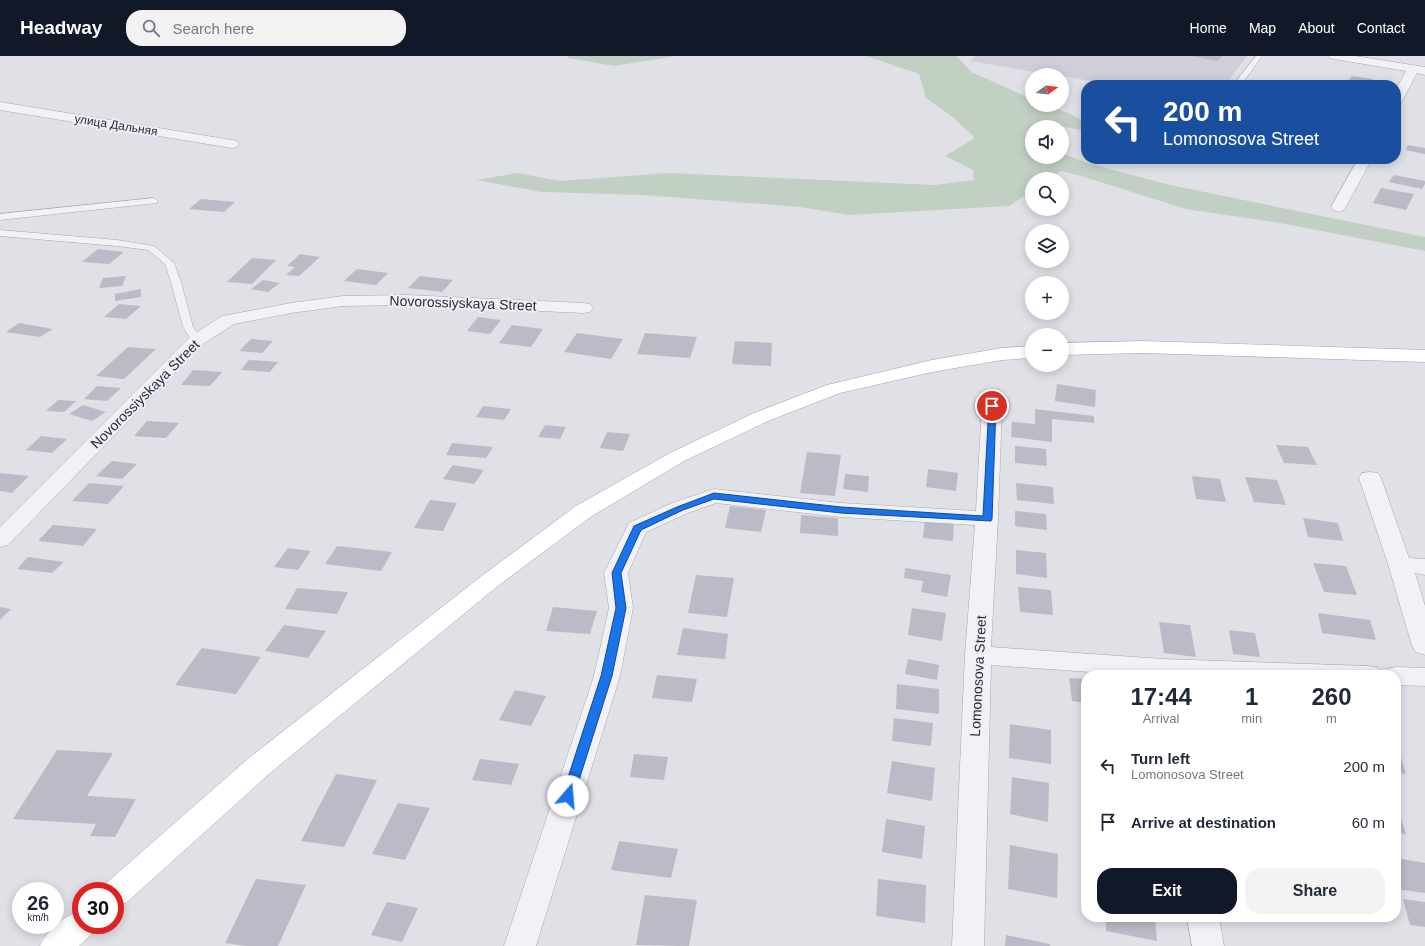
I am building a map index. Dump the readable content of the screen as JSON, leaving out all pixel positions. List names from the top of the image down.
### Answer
{
  "streets": {
    "street": ["улица Дальняя", "Novorossiyskaya Street", "Lomonosova Street"]
  },
  "north": "right",
  "page": {
    "header": "Headway",
    "search": "Search here",
    "nav": [
      "Home",
      "Map",
      "About",
      "Contact"
    ],
    "map_buttons": ["+", "−"],
    "turn": ["200 m", "Lomonosova Street"],
    "eta": [
      "17:44",
      "Arrival",
      "1",
      "min",
      "260",
      "m"
    ],
    "list": [
      {
        "name": "Turn left",
        "note": "Lomonosova Street",
        "value": "200 m"
      },
      {
        "name": "Arrive at destination",
        "value": "60 m"
      }
    ],
    "buttons": ["Exit", "Share"],
    "speed": "26 km/h",
    "limit": "30"
  }
}
